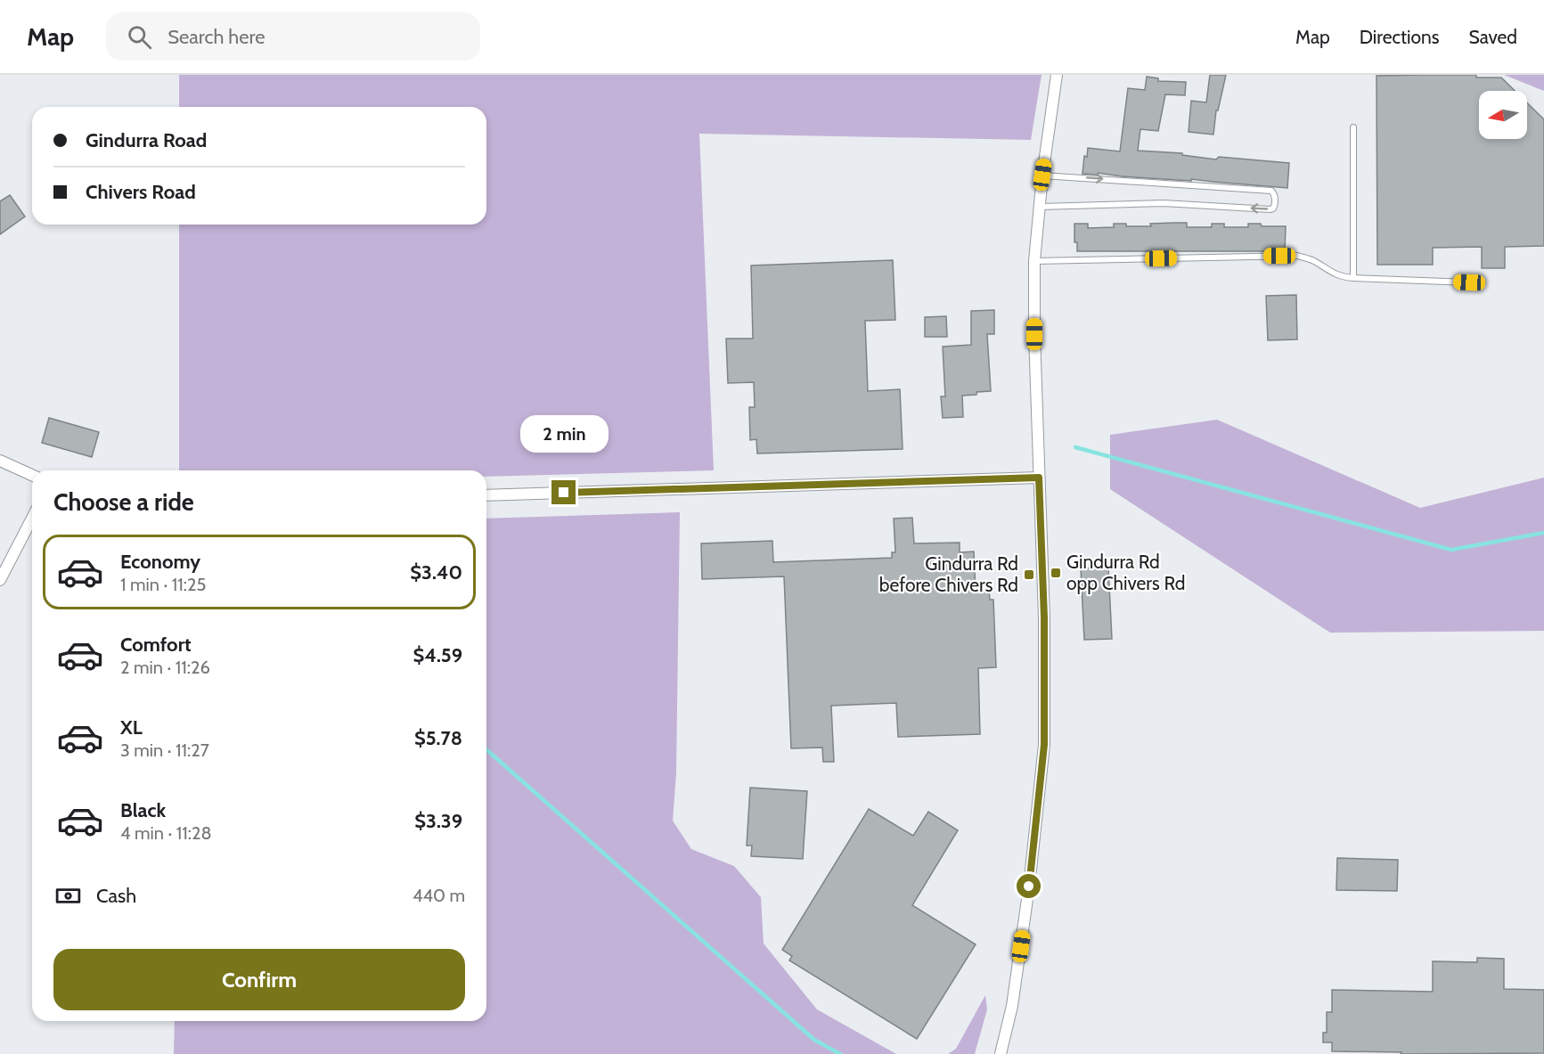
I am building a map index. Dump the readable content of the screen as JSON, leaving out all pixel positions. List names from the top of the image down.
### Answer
{
  "places": {
    "transit": ["Gindurra Rd opp Chivers Rd", "Gindurra Rd before Chivers Rd"]
  },
  "north": "left",
  "page": {
    "header": "Map",
    "search": "Search here",
    "nav": ["Map", "Directions", "Saved"],
    "banner": ["Gindurra Road", "Chivers Road"],
    "bubble": "2 min",
    "heading": "Choose a ride",
    "list": [
      {
        "name": "Economy",
        "note": "1 min · 11:25",
        "value": "$3.40"
      },
      {
        "name": "Comfort",
        "note": "2 min · 11:26",
        "value": "$4.59"
      },
      {
        "name": "XL",
        "note": "3 min · 11:27",
        "value": "$5.78"
      },
      {
        "name": "Black",
        "note": "4 min · 11:28",
        "value": "$3.39"
      }
    ],
    "pay": ["Cash", "440 m"],
    "buttons": "Confirm"
  }
}
